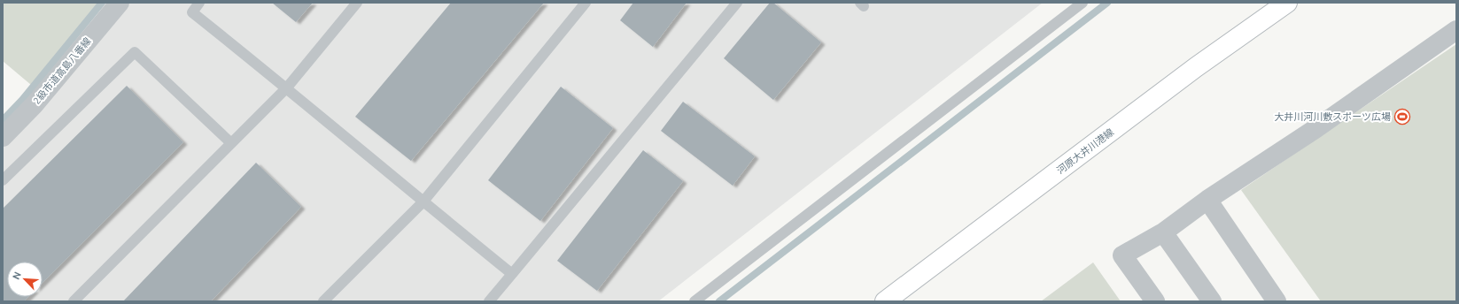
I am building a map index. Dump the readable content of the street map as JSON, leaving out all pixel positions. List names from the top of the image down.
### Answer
{
  "streets": {
    "main road": ["河原大井川港線"],
    "street": ["2級市道高島八番線"]
  },
  "places": {
    "sports": ["大井川河川敷スポーツ広場"]
  },
  "north": "top left"
}
